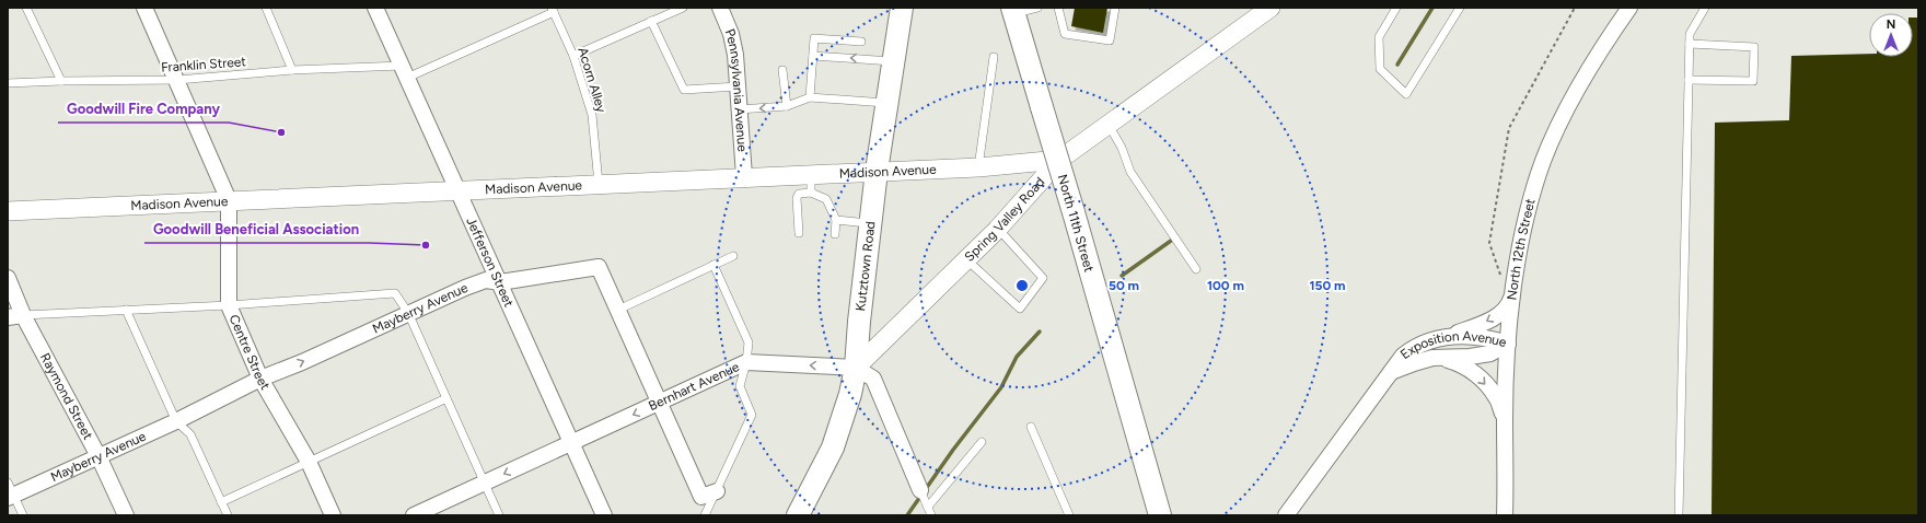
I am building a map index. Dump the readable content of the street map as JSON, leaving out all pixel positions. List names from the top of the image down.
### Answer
{
  "streets": {
    "main road": ["North 11th Street", "Kutztown Road"],
    "street": [
      "Pennsylvania Avenue",
      "Madison Avenue",
      "Spring Valley Road",
      "North 12th Street",
      "Jefferson Street",
      "Mayberry Avenue",
      "Centre Street",
      "Exposition Avenue",
      "Bernhart Avenue",
      "Raymond Street"
    ],
    "lane": ["Franklin Street", "Acorn Alley"]
  },
  "crossings": [
    ["Franklin Street", "Acorn Alley"],
    ["Franklin Street", "Jefferson Street"],
    ["Franklin Street", "Centre Street"],
    ["Acorn Alley", "Madison Avenue"],
    ["Acorn Alley", "Jefferson Street"],
    ["Pennsylvania Avenue", "Madison Avenue"],
    ["Madison Avenue", "Spring Valley Road"],
    ["Madison Avenue", "Jefferson Street"],
    ["Madison Avenue", "Kutztown Road"],
    ["Madison Avenue", "Centre Street"],
    ["Spring Valley Road", "Kutztown Road"],
    ["Spring Valley Road", "Bernhart Avenue"],
    ["North 12th Street", "Exposition Avenue"],
    ["Jefferson Street", "Mayberry Avenue"],
    ["Jefferson Street", "Bernhart Avenue"],
    ["Kutztown Road", "Bernhart Avenue"],
    ["Mayberry Avenue", "Centre Street"],
    ["Mayberry Avenue", "Bernhart Avenue"],
    ["Mayberry Avenue", "Raymond Street"]
  ],
  "one_way": ["Bernhart Avenue"],
  "places": ["Goodwill Fire Company", "Goodwill Beneficial Association"],
  "north": "top",
  "rings": ["50 m", "100 m", "150 m"]
}
